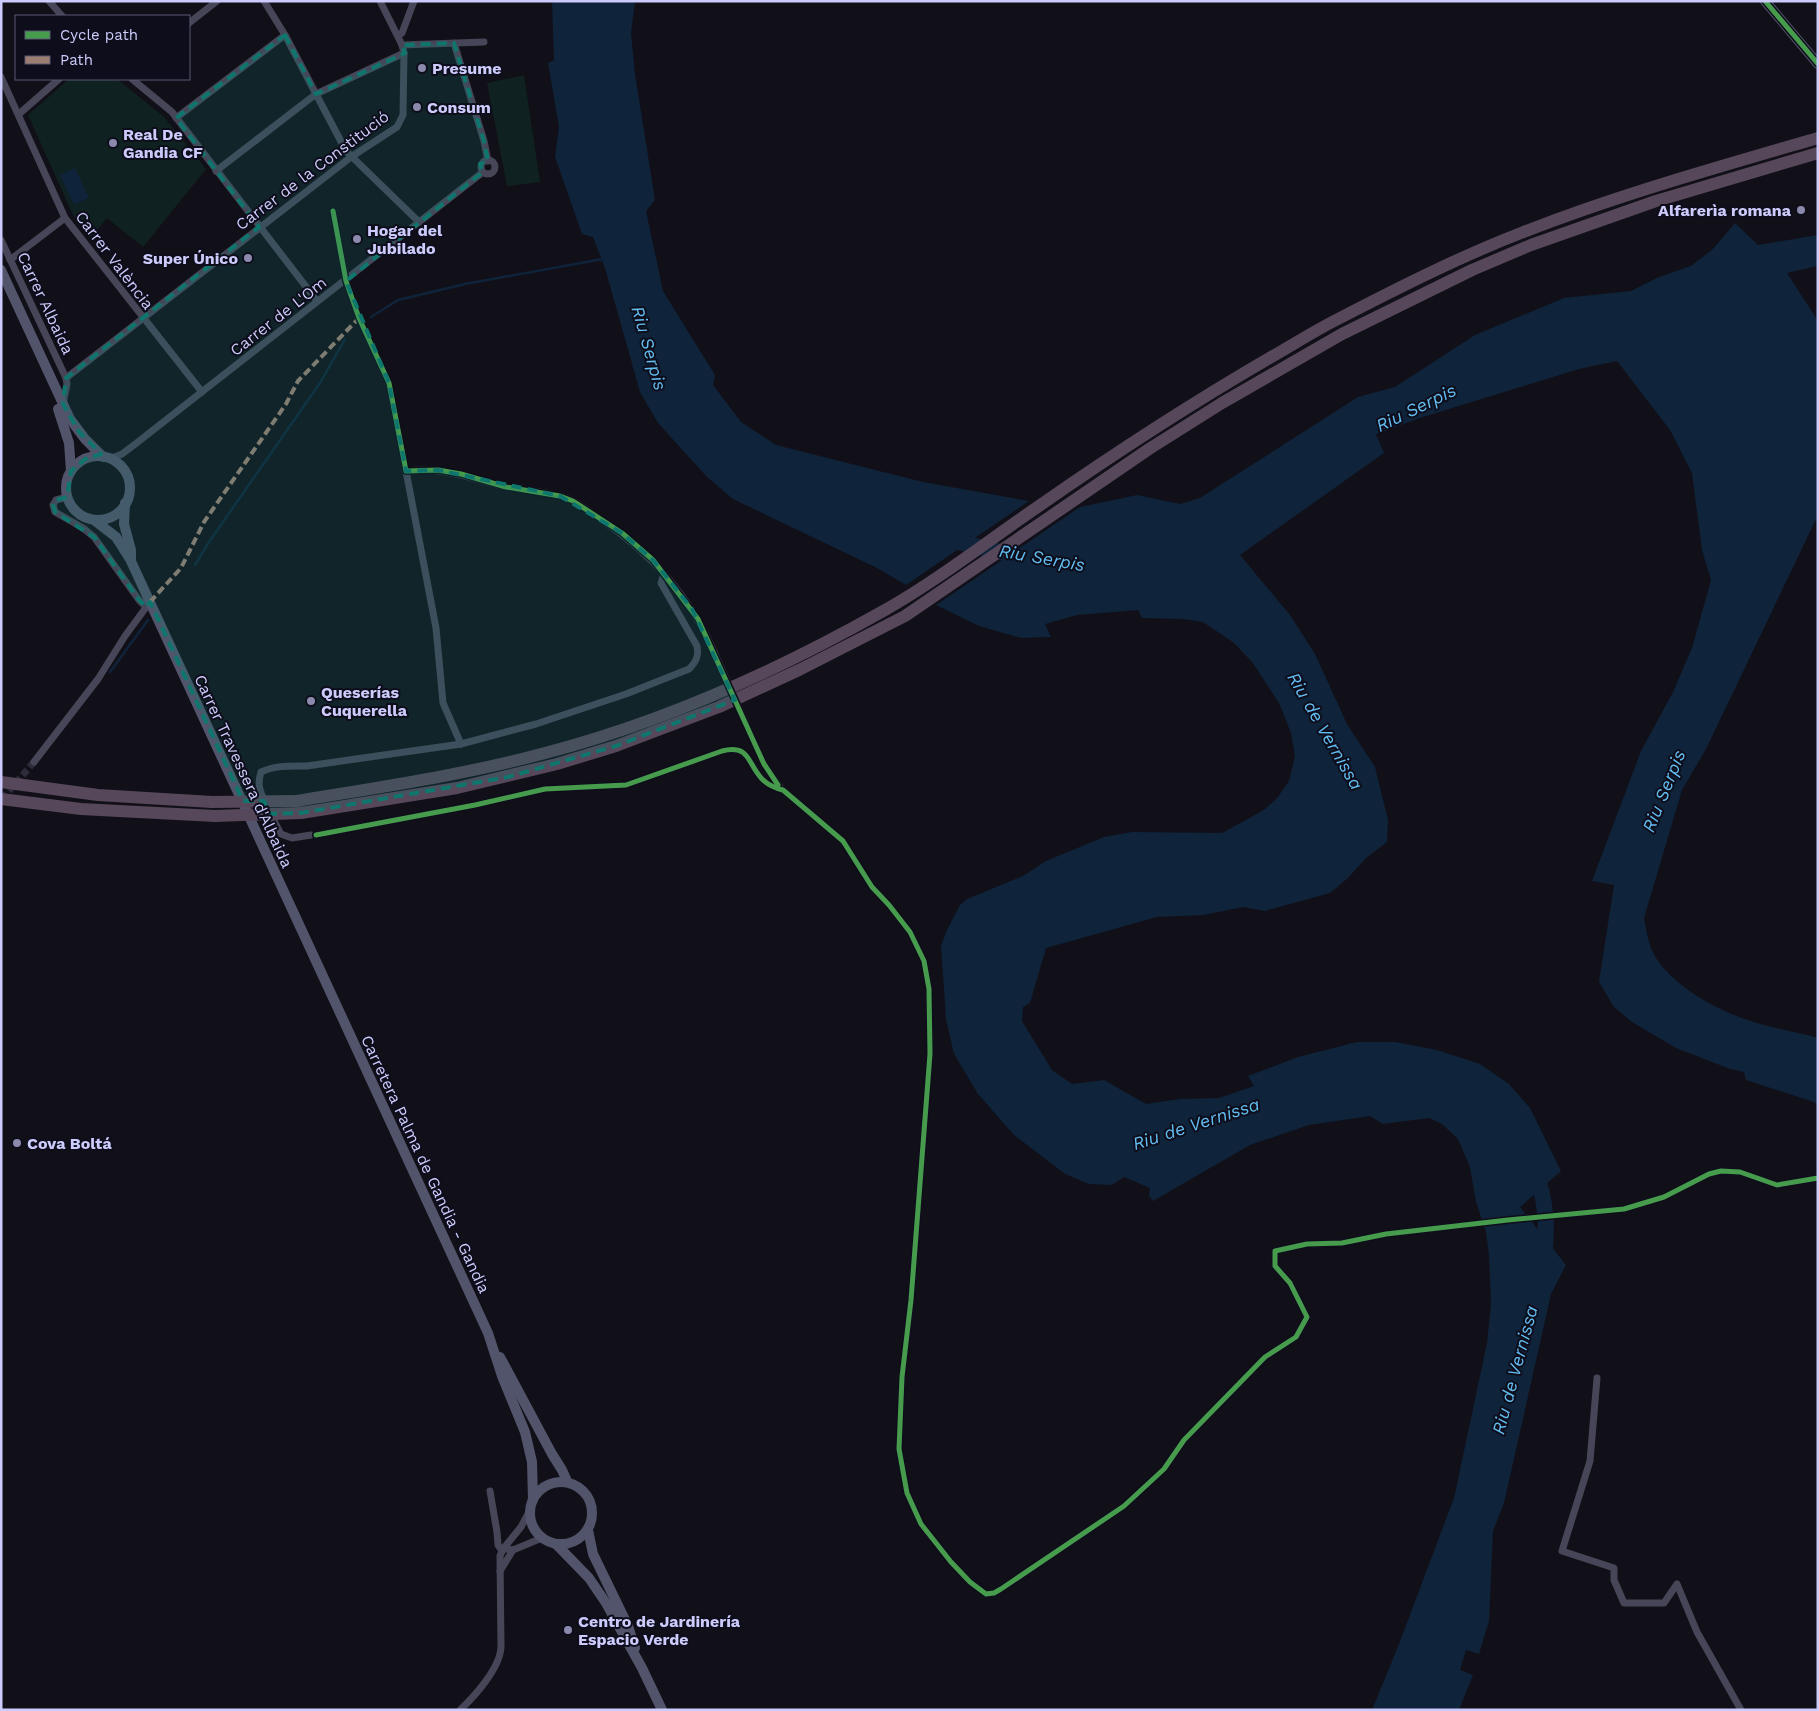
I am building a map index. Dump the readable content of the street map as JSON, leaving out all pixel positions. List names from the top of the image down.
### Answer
{
  "streets": {
    "main road": ["Carrer Travessera d'Albaida", "Carretera Palma de Gandia - Gandia"],
    "street": [
      "Carrer de la Constitució",
      "Carrer València",
      "Carrer Albaida",
      "Carrer de L'Om"
    ]
  },
  "crossings": [
    ["Carrer de la Constitució", "Carrer València"],
    ["Carrer de la Constitució", "Carrer Albaida"],
    ["Carrer València", "Carrer de L'Om"],
    ["Carrer de L'Om", "Carrer Travessera d'Albaida"],
    ["Carrer Travessera d'Albaida", "Carretera Palma de Gandia - Gandia"]
  ],
  "water": ["Riu Serpis", "Riu de Vernissa"],
  "places": [
    "Presume",
    "Consum",
    "Real De Gandia CF",
    "Alfarerìa romana",
    "Hogar del Jubilado",
    "Super Único",
    "Queserías Cuquerella",
    "Cova Boltá",
    "Centro de Jardinería Espacio Verde"
  ],
  "legend": ["Cycle path", "Path"]
}
